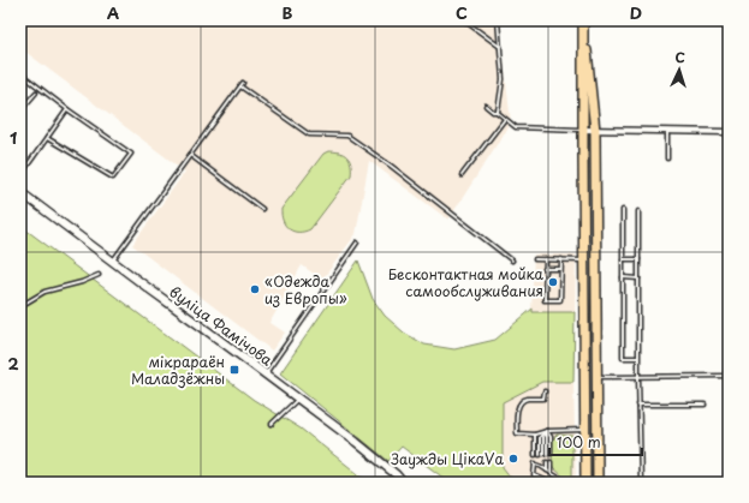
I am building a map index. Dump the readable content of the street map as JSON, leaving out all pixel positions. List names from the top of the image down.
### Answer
{
  "streets": {
    "main road": ["вуліца Фамічова"]
  },
  "places": {
    "other": ["Бесконтактная мойка самообслуживания", "«Одежда из Европы»", "Заужды ЦікаVа"],
    "transit": ["мікрараён Маладзёжны"]
  },
  "scale_bar": "100 m",
  "north": "top",
  "grid": {
    "columns": [
      "A",
      "B",
      "C",
      "D"
    ],
    "rows": ["1", "2"]
  }
}
